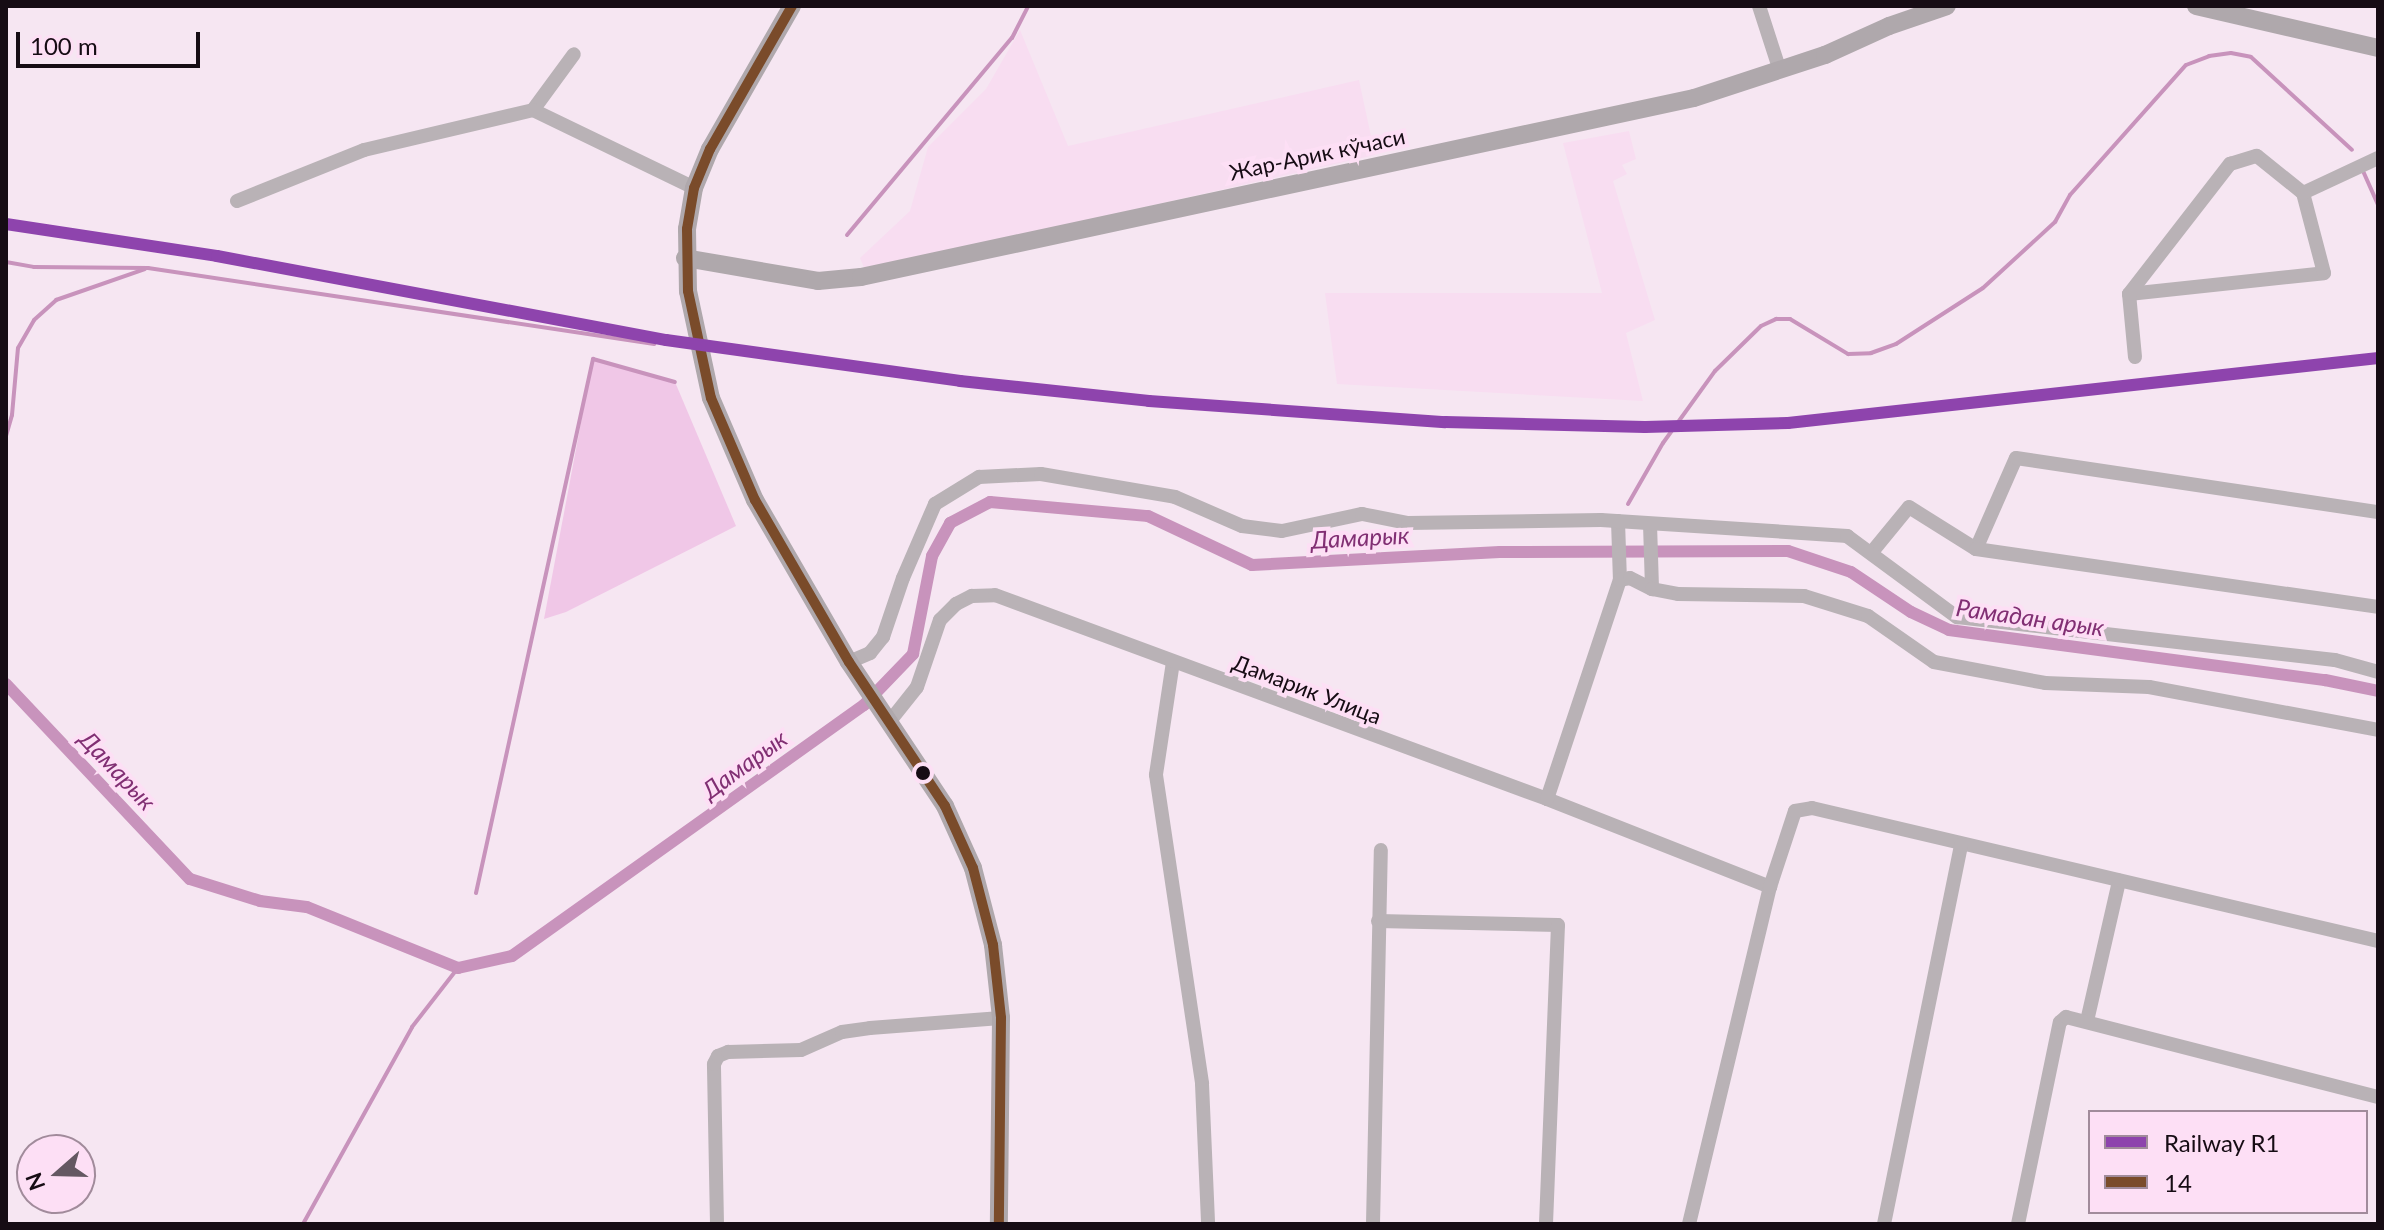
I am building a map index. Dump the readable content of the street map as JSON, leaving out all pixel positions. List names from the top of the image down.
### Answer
{
  "streets": {
    "main road": ["Жар-Арик кўчаси"],
    "street": ["Дамарик Улица"]
  },
  "water": ["Дамарык", "Рамадан арык"],
  "lines": ["transit line 14", "rail line R1"],
  "legend": ["Railway R1", "14"],
  "scale_bar": "100 m",
  "north": "left"
}
